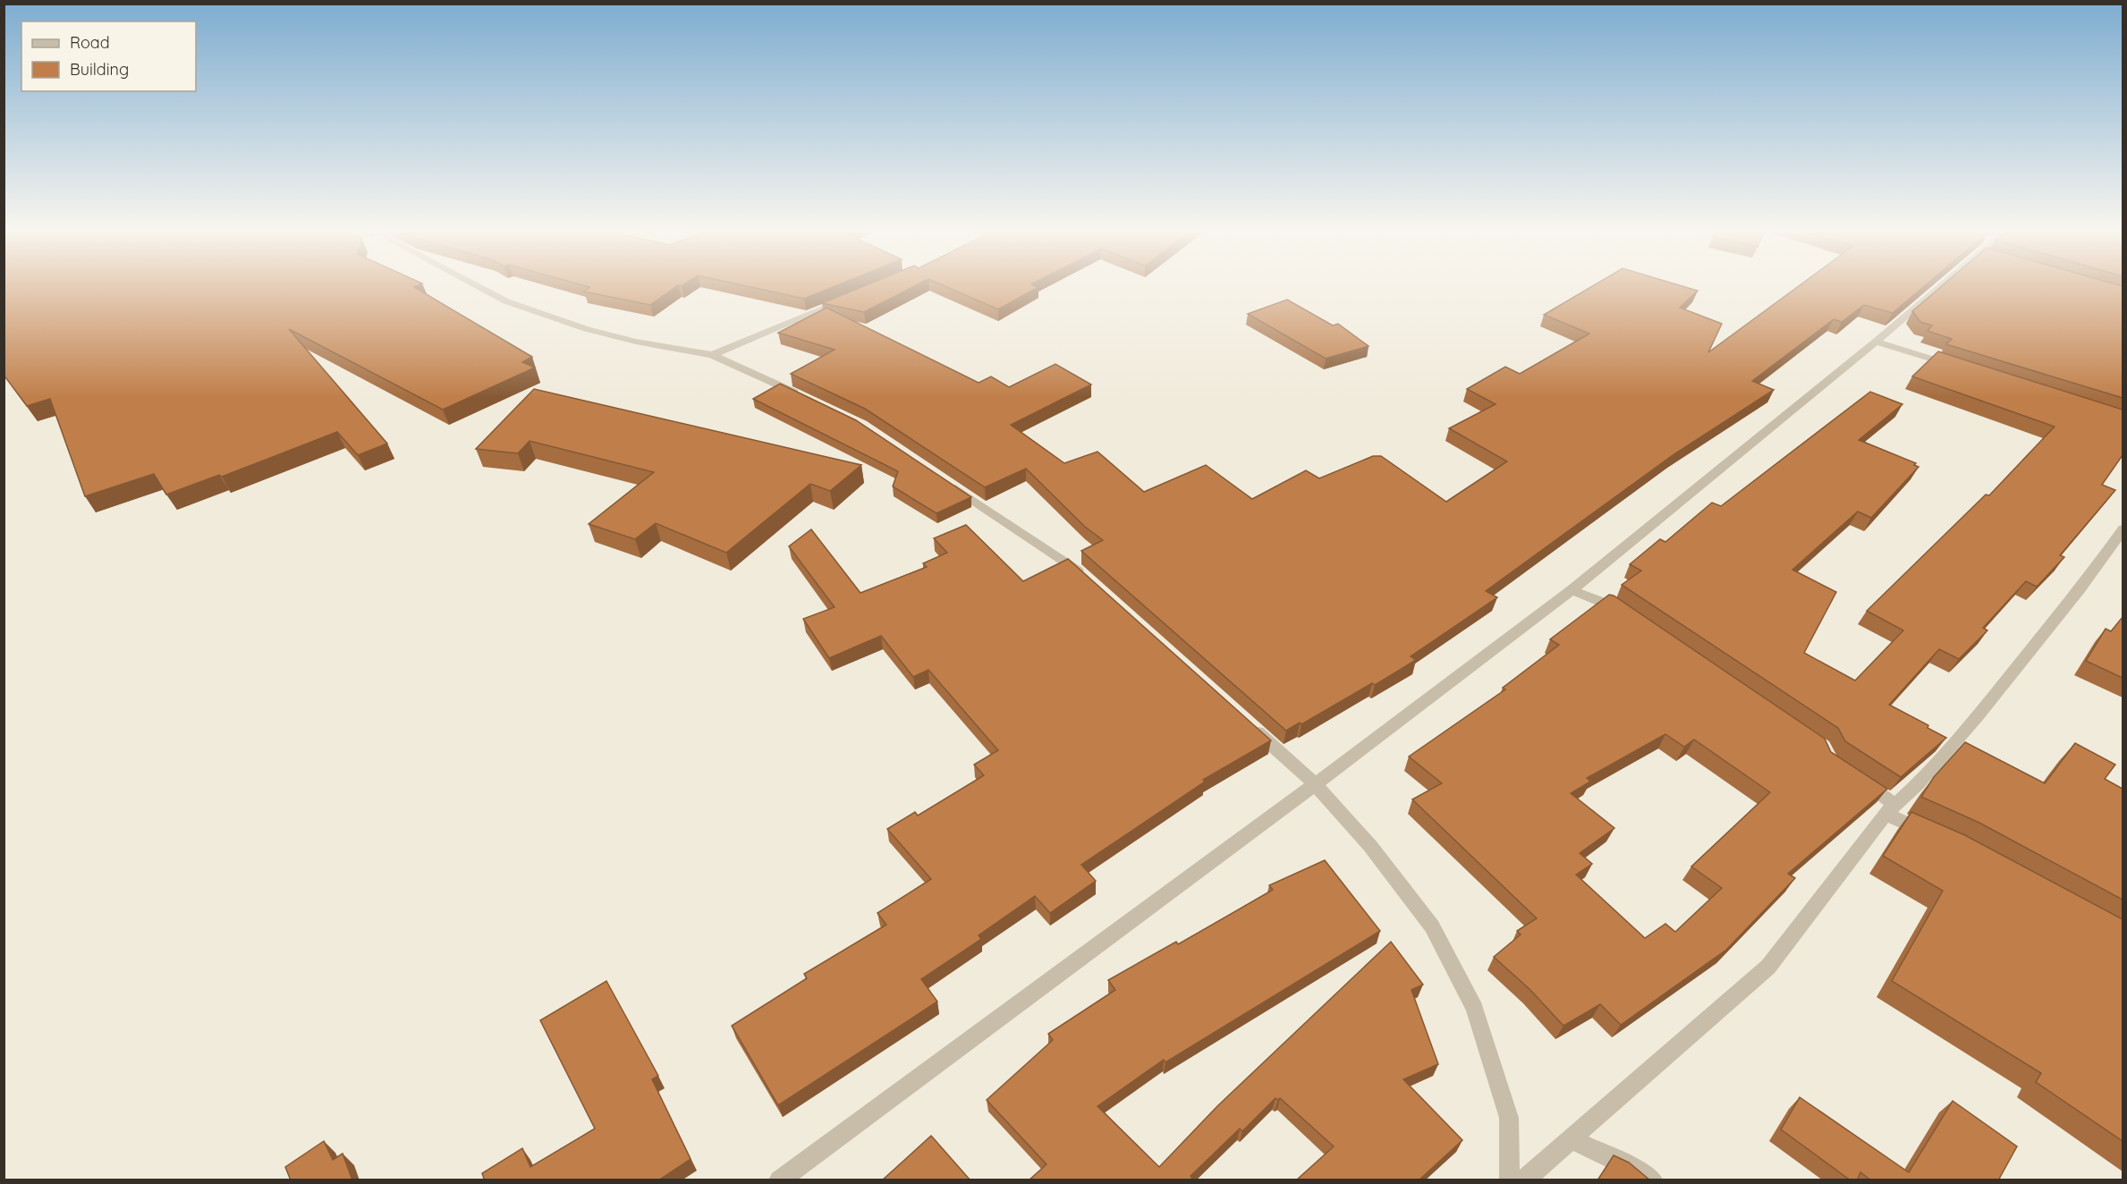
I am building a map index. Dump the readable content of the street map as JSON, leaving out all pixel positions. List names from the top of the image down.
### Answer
{
  "legend": ["Road", "Building"]
}
